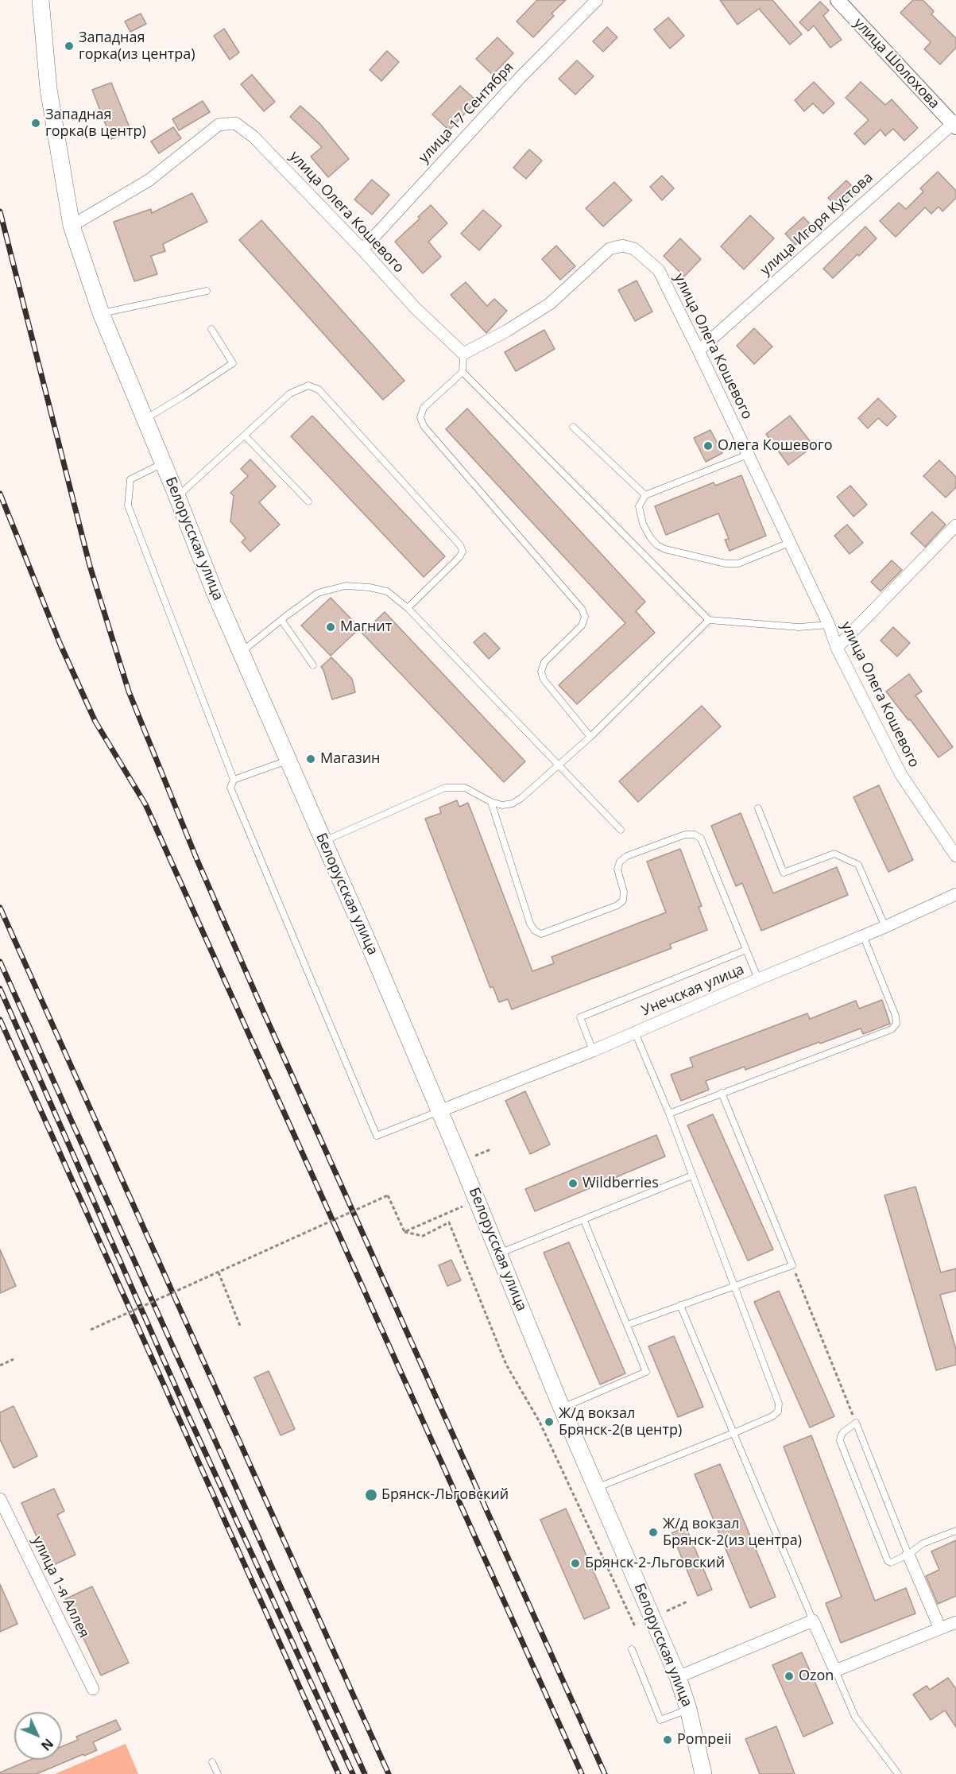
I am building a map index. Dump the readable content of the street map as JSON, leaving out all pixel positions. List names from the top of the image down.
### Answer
{
  "streets": {
    "main road": ["Белорусская улица"],
    "street": [
      "улица Шолохова",
      "улица 17 Сентября",
      "улица Олега Кошевого",
      "улица Игоря Кустова",
      "Унечская улица",
      "улица 1-я Аллея"
    ]
  },
  "crossings": [
    ["улица Шолохова", "улица Игоря Кустова"],
    ["улица 17 Сентября", "улица Олега Кошевого"],
    ["улица Олега Кошевого", "улица Игоря Кустова"],
    ["улица Олега Кошевого", "Белорусская улица"],
    ["Белорусская улица", "Унечская улица"]
  ],
  "places": [
    "Западная горка(из центра)",
    "Западная горка(в центр)",
    "Олега Кошевого",
    "Магнит",
    "Магазин",
    "Wildberries",
    "Ж/д вокзал Брянск-2(в центр)",
    "Брянск-Льговский",
    "Ж/д вокзал Брянск-2(из центра)",
    "Брянск-2-Льговский",
    "Ozon",
    "Pompeii"
  ],
  "north": "bottom right"
}
